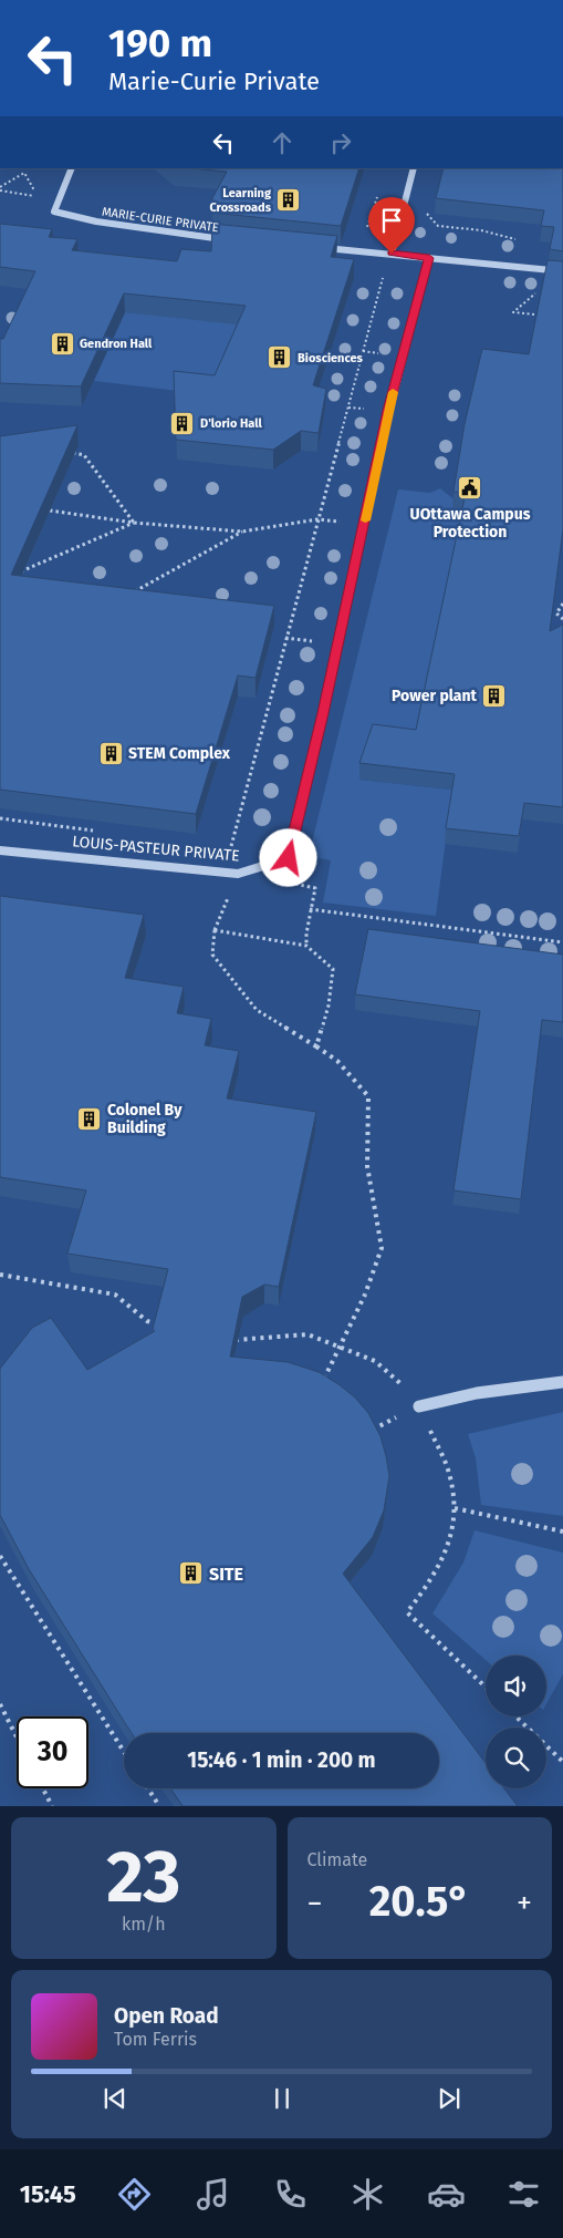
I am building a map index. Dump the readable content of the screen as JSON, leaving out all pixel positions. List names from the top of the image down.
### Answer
{
  "streets": {
    "street": ["MARIE-CURIE PRIVATE", "LOUIS-PASTEUR PRIVATE"]
  },
  "places": {
    "building": [
      "Learning Crossroads",
      "Gendron Hall",
      "Biosciences",
      "D'lorio Hall",
      "Power plant",
      "STEM Complex",
      "Colonel By Building",
      "SITE"
    ],
    "public building": ["UOttawa Campus Protection"]
  },
  "page": {
    "turn": ["190 m", "Marie-Curie Private"],
    "limit": "30",
    "trip": "15:46 · 1 min · 200 m",
    "tile": [
      ["23", "km/h"],
      "Climate"
    ],
    "heat": ["−", "20.5°", "+"],
    "song": ["Open Road", "Tom Ferris"],
    "tabs": "15:45"
  }
}
